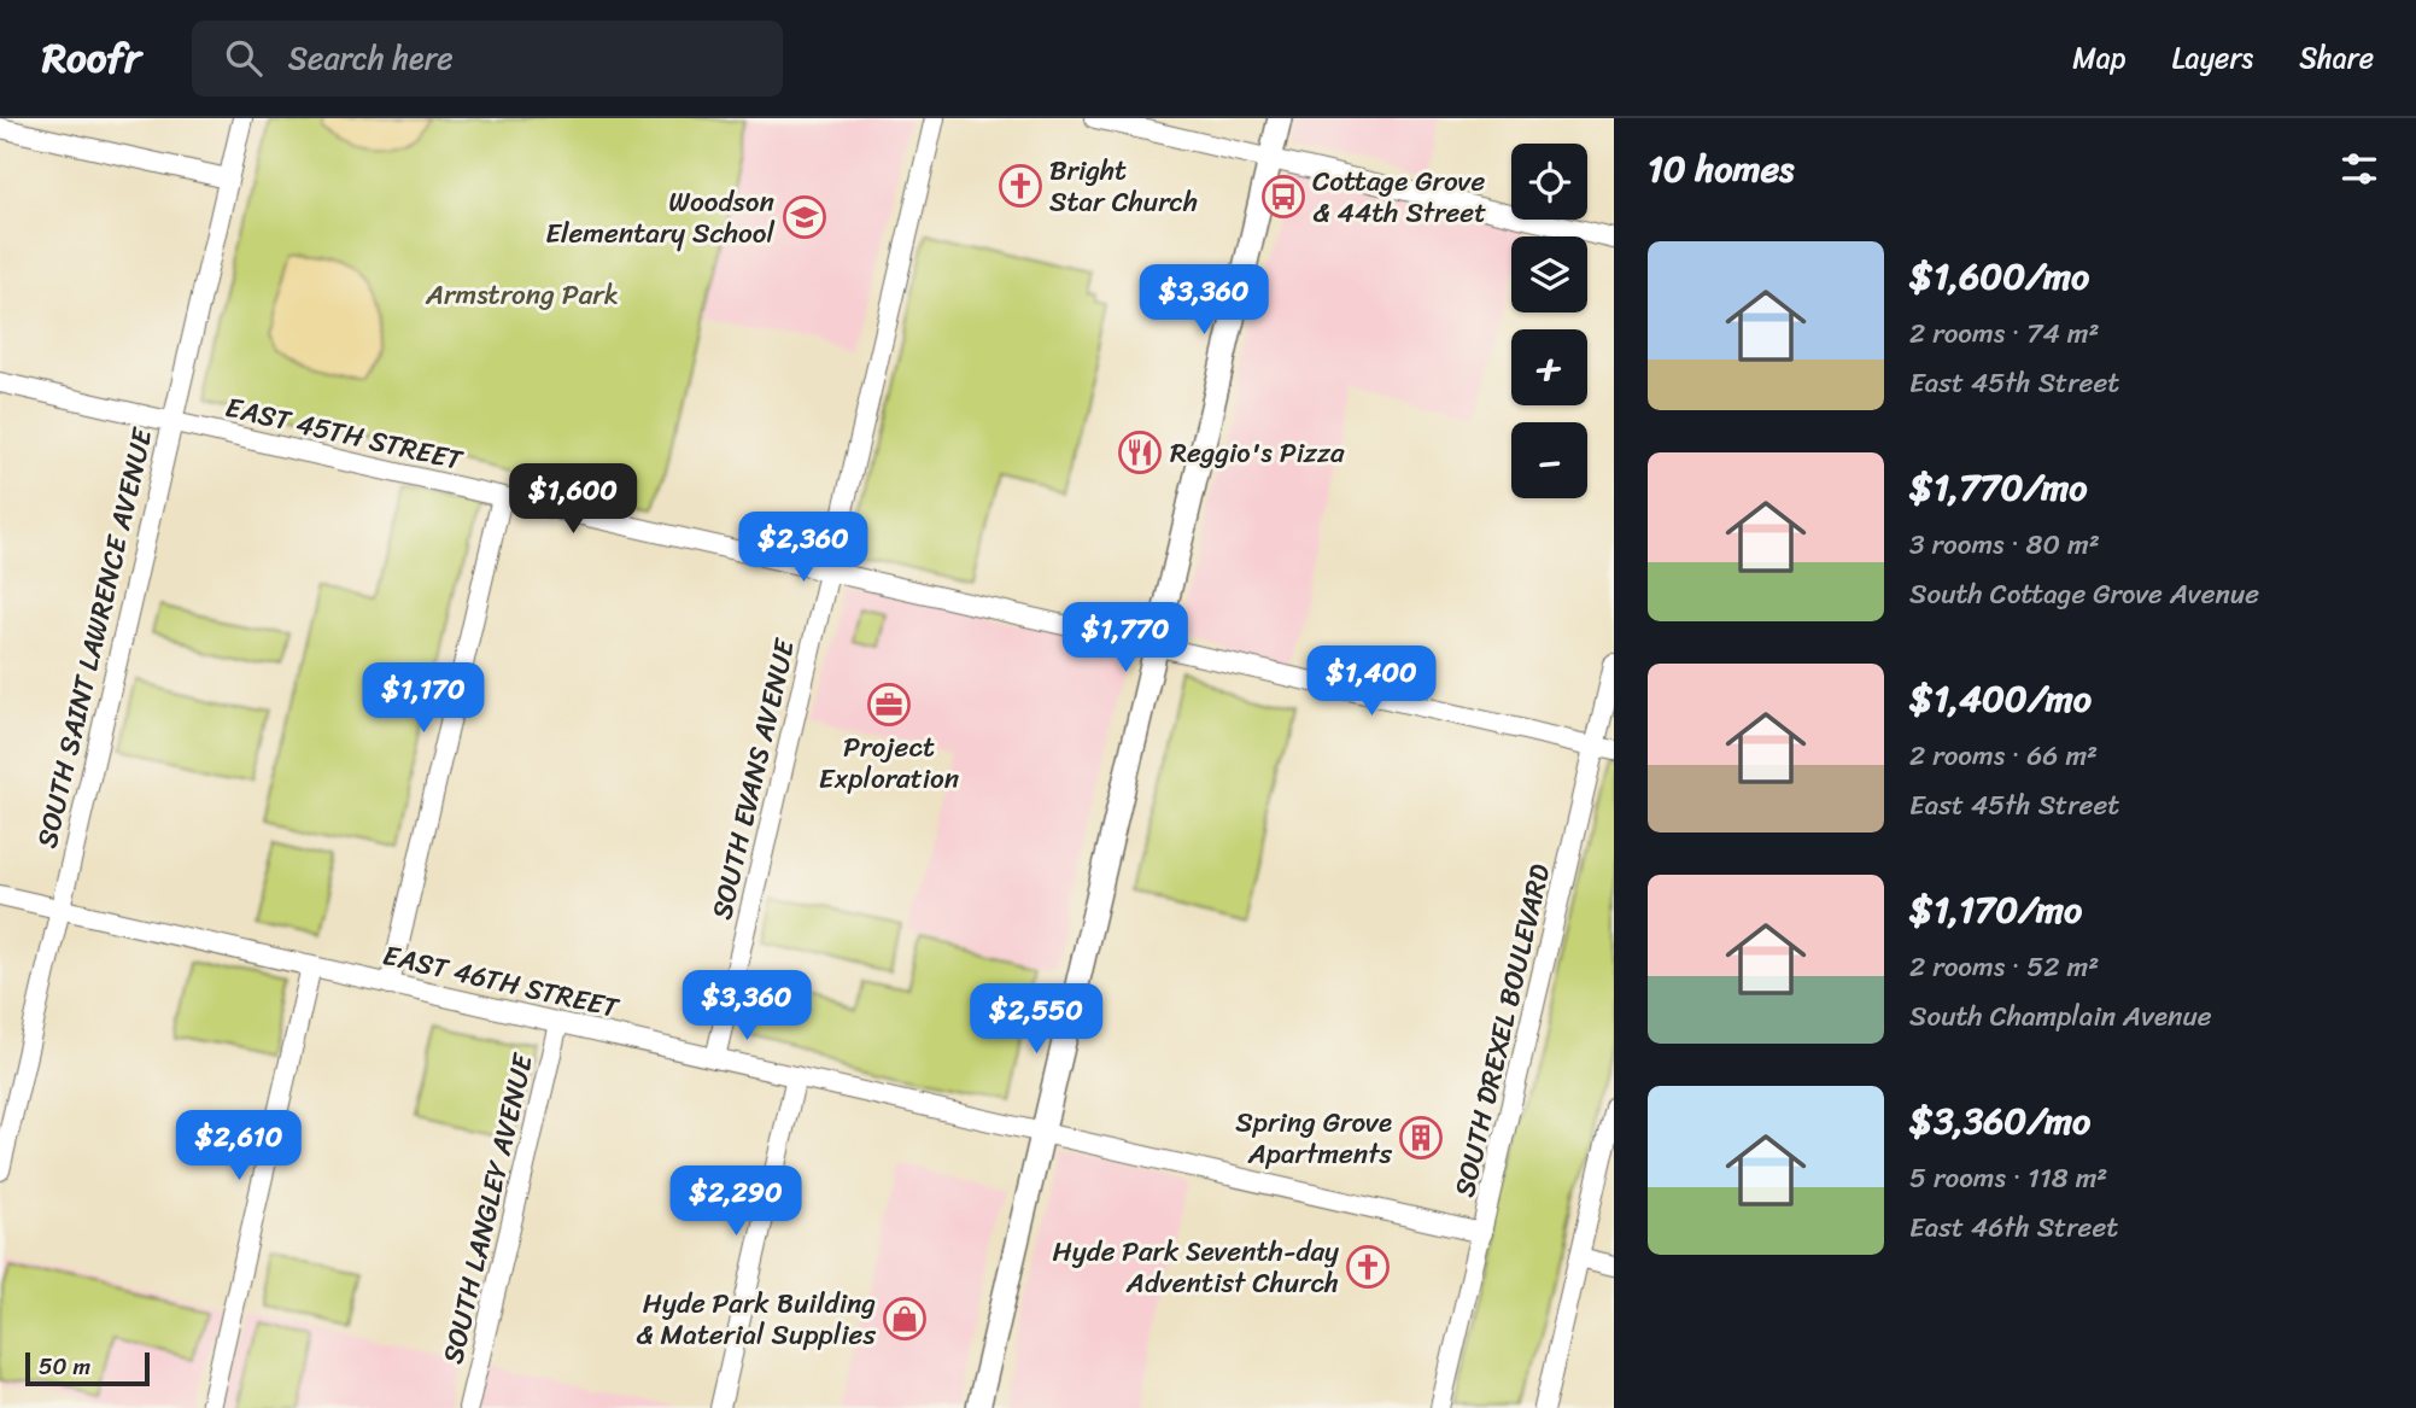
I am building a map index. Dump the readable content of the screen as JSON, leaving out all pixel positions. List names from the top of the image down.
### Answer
{
  "streets": {
    "street": [
      "EAST 45TH STREET",
      "SOUTH SAINT LAWRENCE AVENUE",
      "SOUTH EVANS AVENUE",
      "EAST 46TH STREET",
      "SOUTH DREXEL BOULEVARD",
      "SOUTH LANGLEY AVENUE"
    ]
  },
  "crossings": [
    ["EAST 45TH STREET", "SOUTH SAINT LAWRENCE AVENUE"],
    ["EAST 45TH STREET", "SOUTH EVANS AVENUE"],
    ["EAST 45TH STREET", "SOUTH DREXEL BOULEVARD"],
    ["SOUTH SAINT LAWRENCE AVENUE", "EAST 46TH STREET"],
    ["SOUTH EVANS AVENUE", "EAST 46TH STREET"],
    ["EAST 46TH STREET", "SOUTH DREXEL BOULEVARD"],
    ["EAST 46TH STREET", "SOUTH LANGLEY AVENUE"]
  ],
  "parks": ["Armstrong Park"],
  "places": {
    "church": ["Bright Star Church", "Hyde Park Seventh-day Adventist Church"],
    "bus stop": ["Cottage Grove & 44th Street"],
    "school or university": ["Woodson Elementary School"],
    "restaurant": ["Reggio's Pizza"],
    "office": ["Project Exploration"],
    "building": ["Spring Grove Apartments"],
    "shop": ["Hyde Park Building & Material Supplies"]
  },
  "scale_bar": "50 m",
  "page": {
    "header": "Roofr",
    "search": "Search here",
    "nav": ["Map", "Layers", "Share"],
    "heading": "10 homes",
    "map_buttons": ["+", "−"],
    "list": [
      {
        "name": "$1,600/mo",
        "note": "2 rooms · 74 m² · East 45th Street"
      },
      {
        "name": "$1,770/mo",
        "note": "3 rooms · 80 m² · South Cottage Grove Avenue"
      },
      {
        "name": "$1,400/mo",
        "note": "2 rooms · 66 m² · East 45th Street"
      },
      {
        "name": "$1,170/mo",
        "note": "2 rooms · 52 m² · South Champlain Avenue"
      },
      {
        "name": "$3,360/mo",
        "note": "5 rooms · 118 m² · East 46th Street"
      }
    ],
    "price": [
      "$3,360",
      "$1,600",
      "$2,360",
      "$1,770",
      "$1,400",
      "$1,170",
      "$3,360",
      "$2,550",
      "$2,610",
      "$2,290"
    ],
    "scale": "50 m"
  }
}
